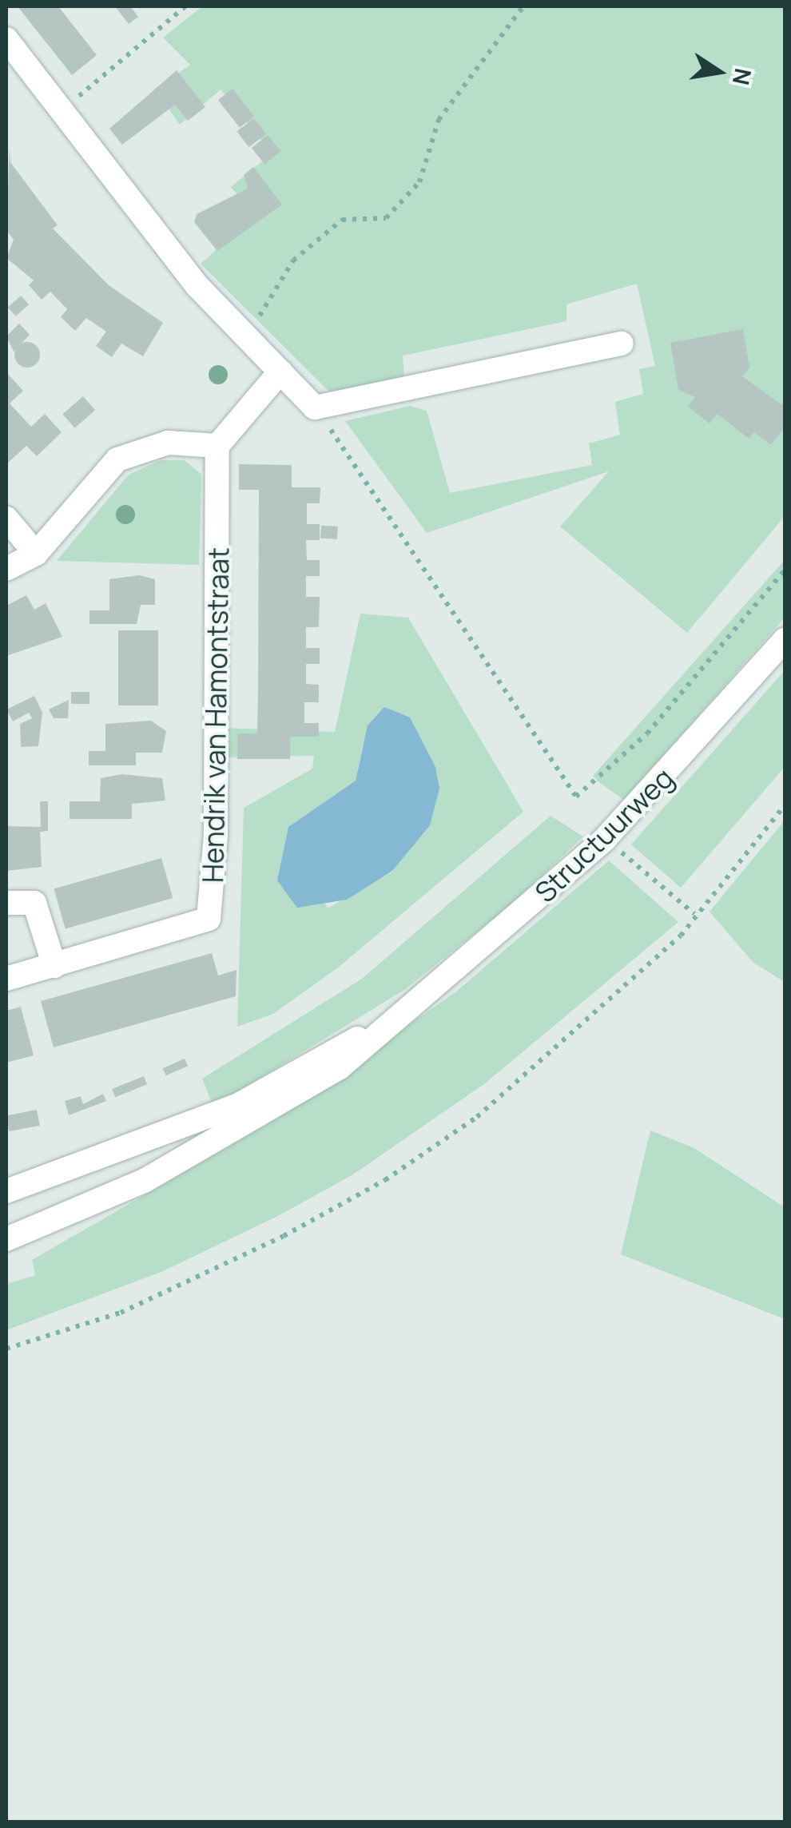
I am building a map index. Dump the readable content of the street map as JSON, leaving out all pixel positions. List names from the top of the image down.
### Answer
{
  "streets": {
    "street": ["Hendrik van Hamontstraat", "Structuurweg"]
  },
  "north": "right"
}
